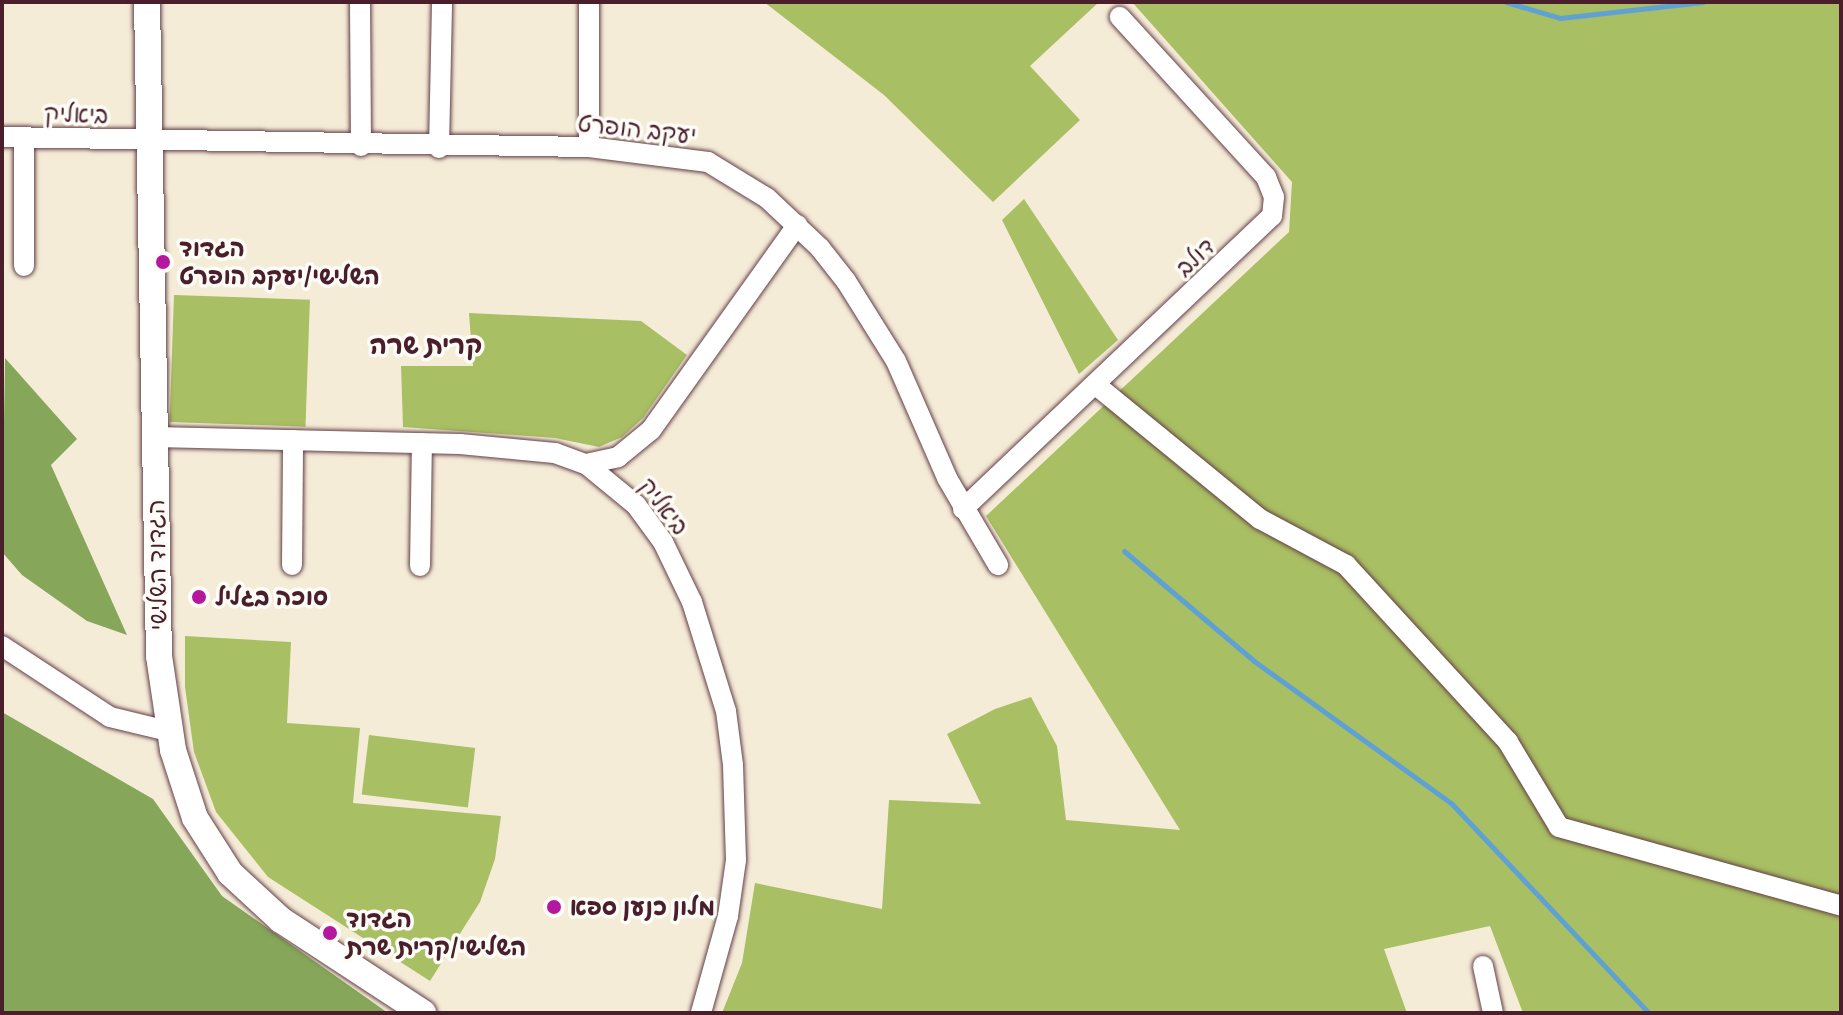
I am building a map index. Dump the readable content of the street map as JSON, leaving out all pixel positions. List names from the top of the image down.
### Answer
{
  "streets": {
    "street": [
      "ביאליק",
      "יעקב הופרט",
      "דולב",
      "הגדוד השלישי"
    ]
  },
  "crossings": [
    ["ביאליק", "יעקב הופרט"],
    ["ביאליק", "הגדוד השלישי"],
    ["יעקב הופרט", "דולב"],
    ["יעקב הופרט", "הגדוד השלישי"]
  ],
  "districts": ["קרית שרה"],
  "places": [
    "הגדוד השלישי/יעקב הופרט",
    "סוכה בגליל",
    "מלון כנען ספא",
    "הגדוד השלישי/קרית שרת"
  ]
}
